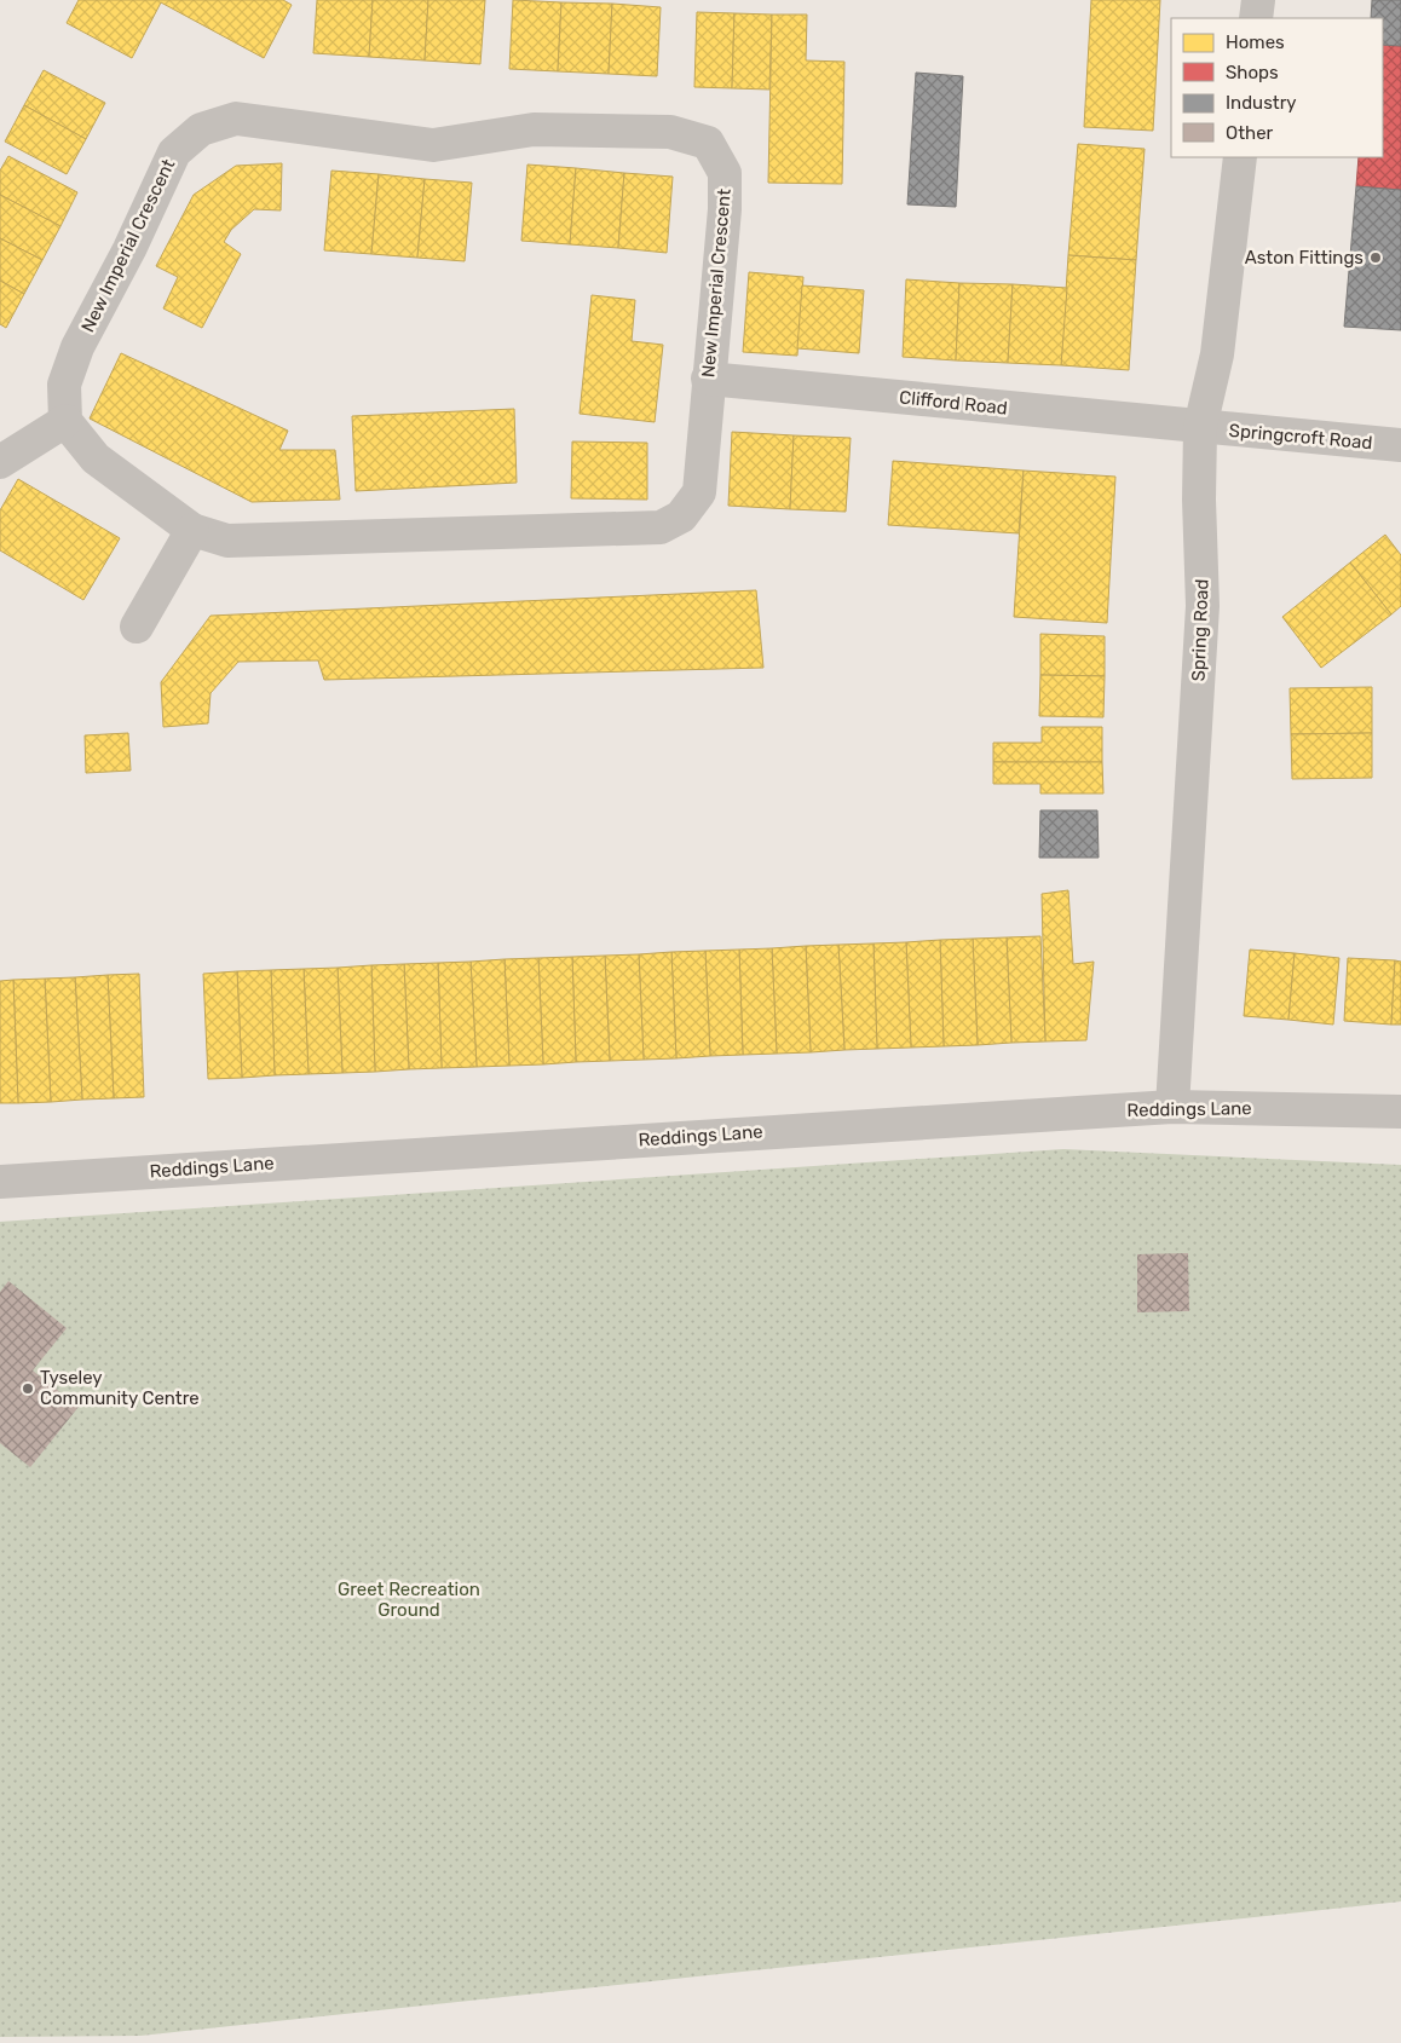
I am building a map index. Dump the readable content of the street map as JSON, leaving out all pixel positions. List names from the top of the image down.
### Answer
{
  "streets": {
    "street": [
      "New Imperial Crescent",
      "Clifford Road",
      "Springcroft Road",
      "Spring Road",
      "Reddings Lane"
    ]
  },
  "crossings": [
    ["New Imperial Crescent", "Clifford Road"],
    ["Clifford Road", "Springcroft Road"],
    ["Clifford Road", "Spring Road"],
    ["Springcroft Road", "Spring Road"],
    ["Spring Road", "Reddings Lane"]
  ],
  "parks": ["Greet Recreation Ground"],
  "places": ["Aston Fittings", "Tyseley Community Centre"],
  "legend": [
    "Homes",
    "Shops",
    "Industry",
    "Other"
  ]
}
